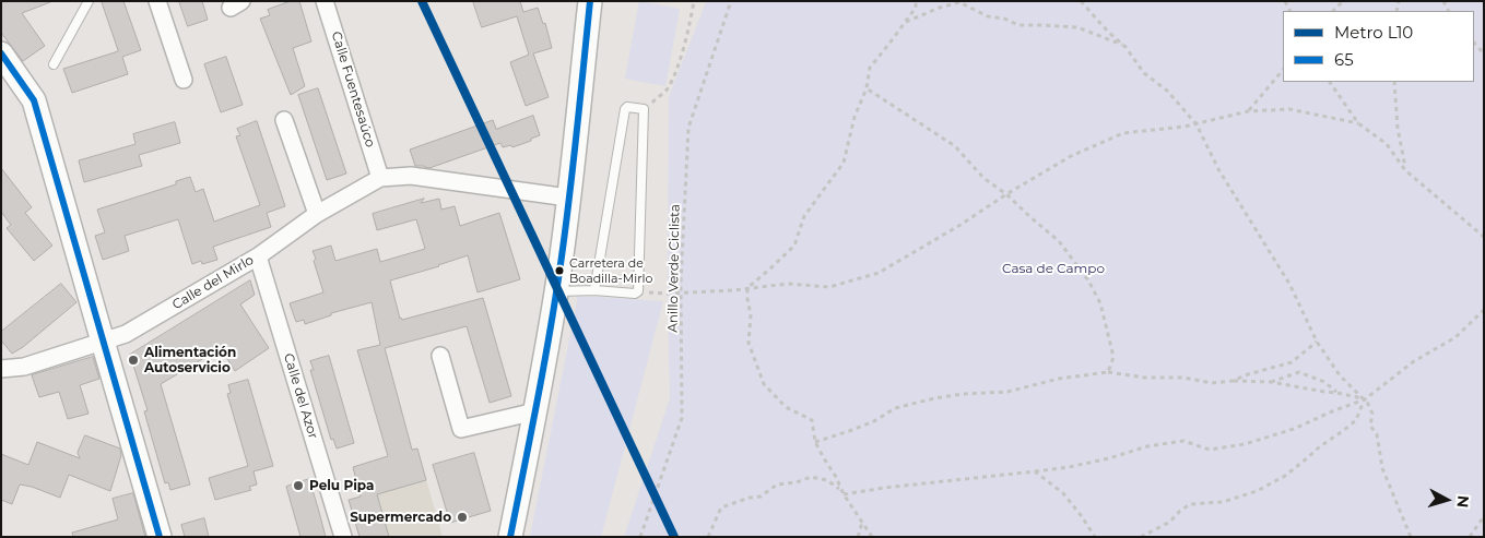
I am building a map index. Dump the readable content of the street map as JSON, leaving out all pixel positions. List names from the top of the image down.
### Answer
{
  "streets": {
    "street": ["Calle Fuentesaúco", "Calle del Mirlo", "Calle del Azor"],
    "path": ["Anillo Verde Ciclista"]
  },
  "crossings": [
    ["Calle Fuentesaúco", "Calle del Mirlo"],
    ["Calle del Mirlo", "Calle del Azor"]
  ],
  "parks": ["Casa de Campo"],
  "places": [
    "Carretera de Boadilla-Mirlo",
    "Alimentación Autoservicio",
    "Pelu Pipa",
    "Supermercado"
  ],
  "lines": ["metro line L10", "transit line 65"],
  "legend": ["Metro L10", "65"],
  "north": "right"
}
